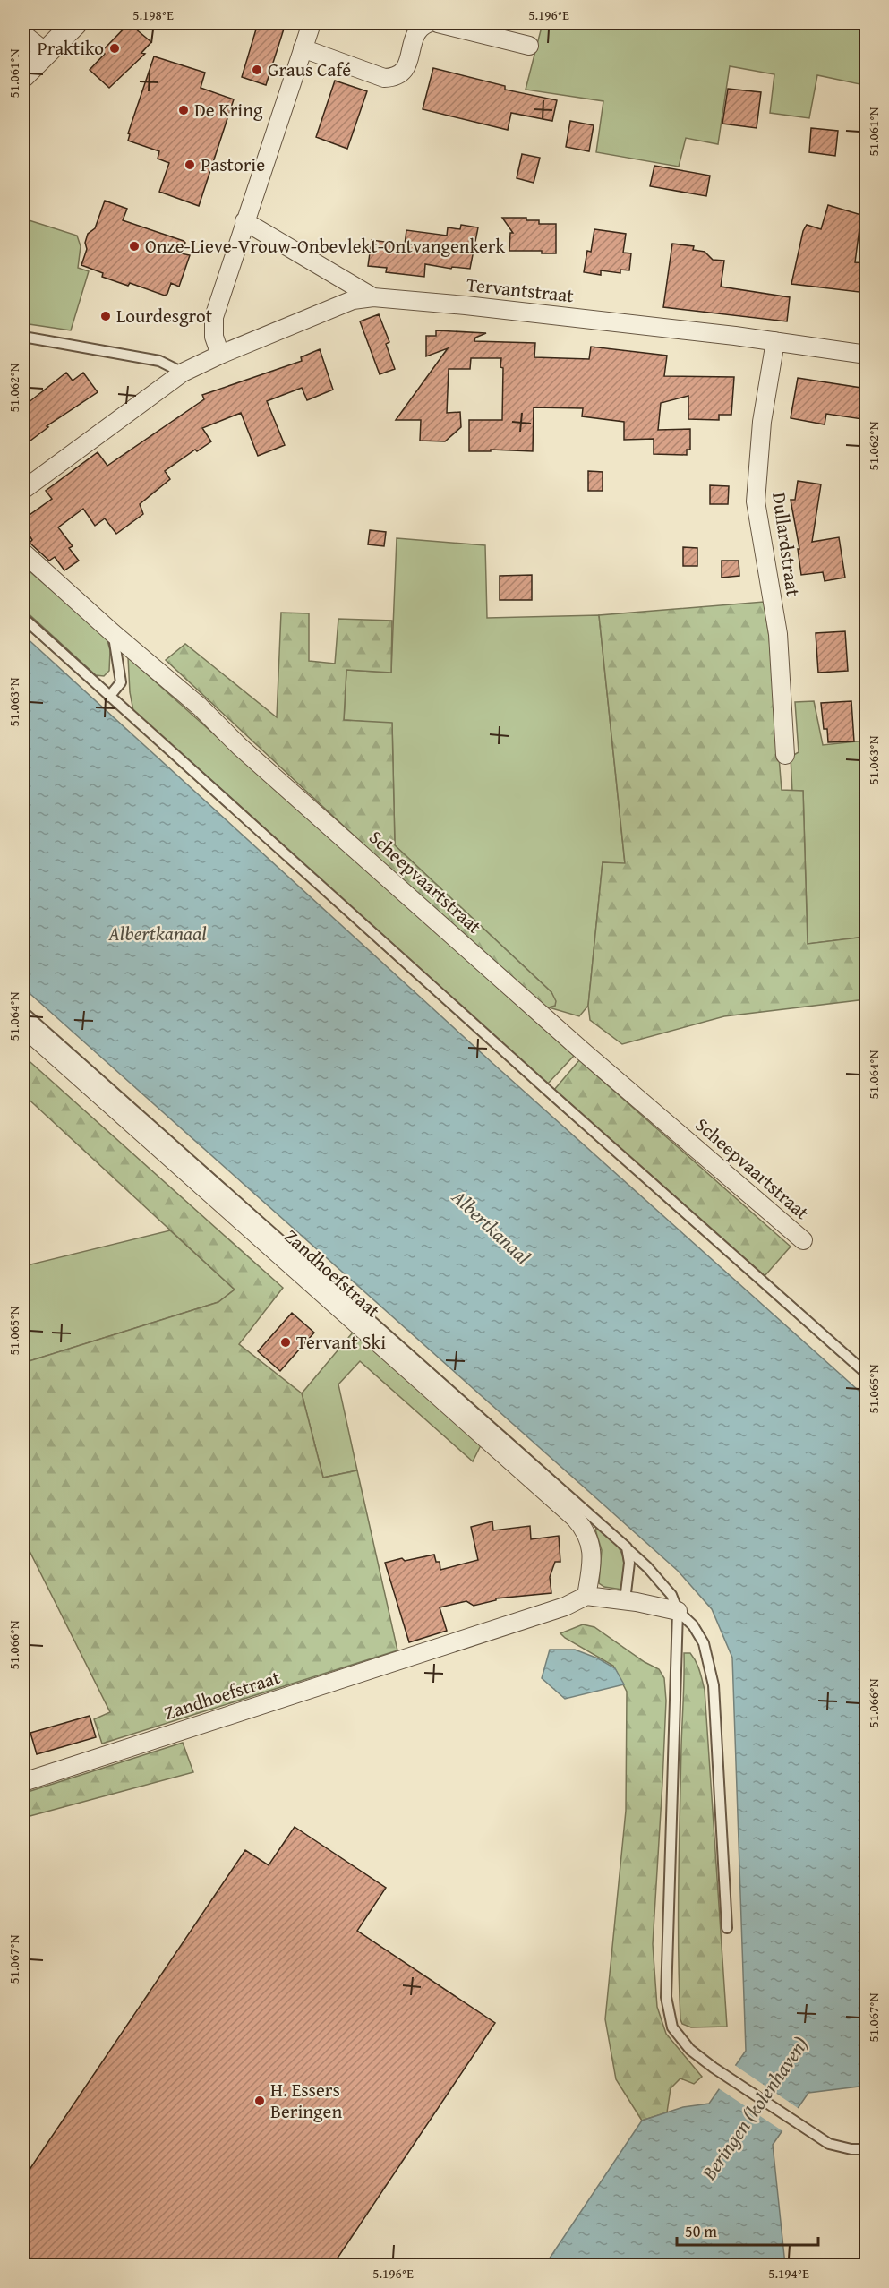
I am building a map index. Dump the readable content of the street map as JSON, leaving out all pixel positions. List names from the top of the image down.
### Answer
{
  "streets": {
    "street": [
      "Tervantstraat",
      "Dullardstraat",
      "Scheepvaartstraat",
      "Zandhoefstraat"
    ]
  },
  "crossings": [
    ["Tervantstraat", "Dullardstraat"]
  ],
  "water": ["Albertkanaal", "Beringen (kolenhaven)"],
  "places": [
    "Praktiko",
    "Graus Café",
    "De Kring",
    "Pastorie",
    "Onze-Lieve-Vrouw-Onbevlekt-Ontvangenkerk",
    "Lourdesgrot",
    "Tervant Ski",
    "H. Essers Beringen"
  ],
  "scale_bar": "50 m",
  "coordinates": [
    "5.198°E",
    "5.196°E",
    "51.061°N",
    "51.062°N",
    "51.063°N",
    "51.064°N",
    "51.065°N",
    "51.066°N",
    "51.067°N",
    "5.194°E"
  ]
}
